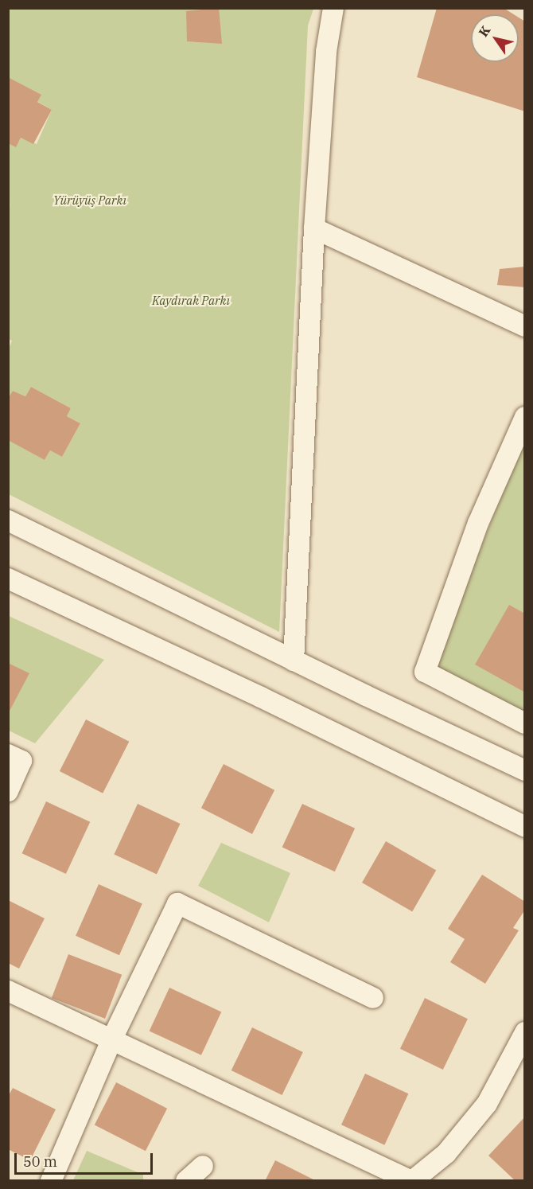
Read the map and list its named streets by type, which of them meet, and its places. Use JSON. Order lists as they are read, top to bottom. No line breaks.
{"parks":["Yürüyüş Parkı","Kaydırak Parkı"],"scale_bar":"50 m","north":"top left"}
